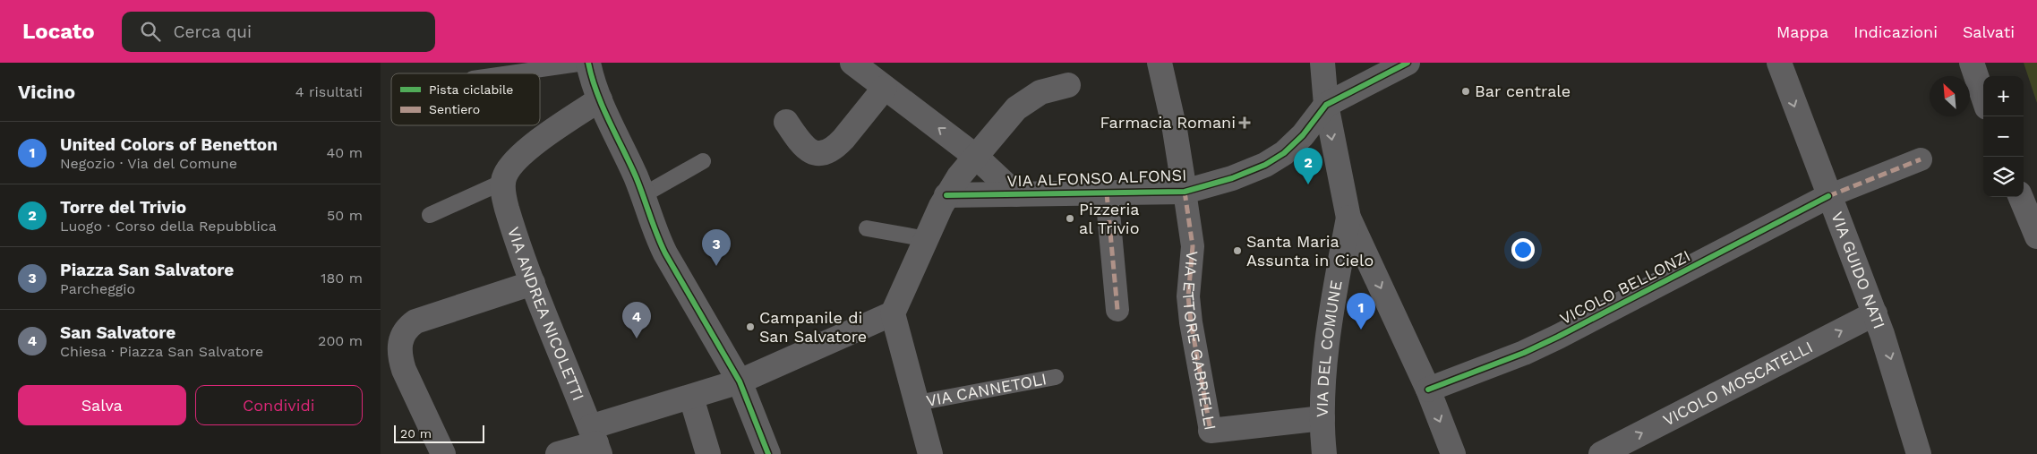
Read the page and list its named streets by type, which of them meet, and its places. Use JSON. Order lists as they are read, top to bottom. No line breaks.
{"streets":{"street":["VIA ALFONSO ALFONSI","VIA GUIDO NATI","VICOLO BELLONZI","VIA ANDREA NICOLETTI","VIA ETTORE GABRIELLI","VIA DEL COMUNE","VICOLO MOSCATELLI","VIA CANNETOLI"]},"crossings":[["VIA ALFONSO ALFONSI","VIA ETTORE GABRIELLI"],["VIA GUIDO NATI","VICOLO BELLONZI"],["VIA GUIDO NATI","VICOLO MOSCATELLI"],["VIA ETTORE GABRIELLI","VIA DEL COMUNE"]],"one_way":["VIA GUIDO NATI","VICOLO MOSCATELLI"],"places":{"other":["Bar centrale","Pizzeria al Trivio","Santa Maria Assunta in Cielo","Campanile di San Salvatore"],"health":["Farmacia Romani"]},"legend":["Pista ciclabile","Sentiero"],"scale_bar":"20 m","north":"top left","page":{"header":"Locato","search":"Cerca qui","nav":["Mappa","Indicazioni","Salvati"],"heading":["Vicino","4 risultati"],"map_buttons":["+","−"],"list":[{"mark":"1","name":"United Colors of Benetton","note":"Negozio · Via del Comune","value":"40 m"},{"mark":"2","name":"Torre del Trivio","note":"Luogo · Corso della Repubblica","value":"50 m"},{"mark":"3","name":"Piazza San Salvatore","note":"Parcheggio","value":"180 m"},{"mark":"4","name":"San Salvatore","note":"Chiesa · Piazza San Salvatore","value":"200 m"}],"pins":["2","3","1","4"],"buttons":["Salva","Condividi"],"scale":"20 m"}}
